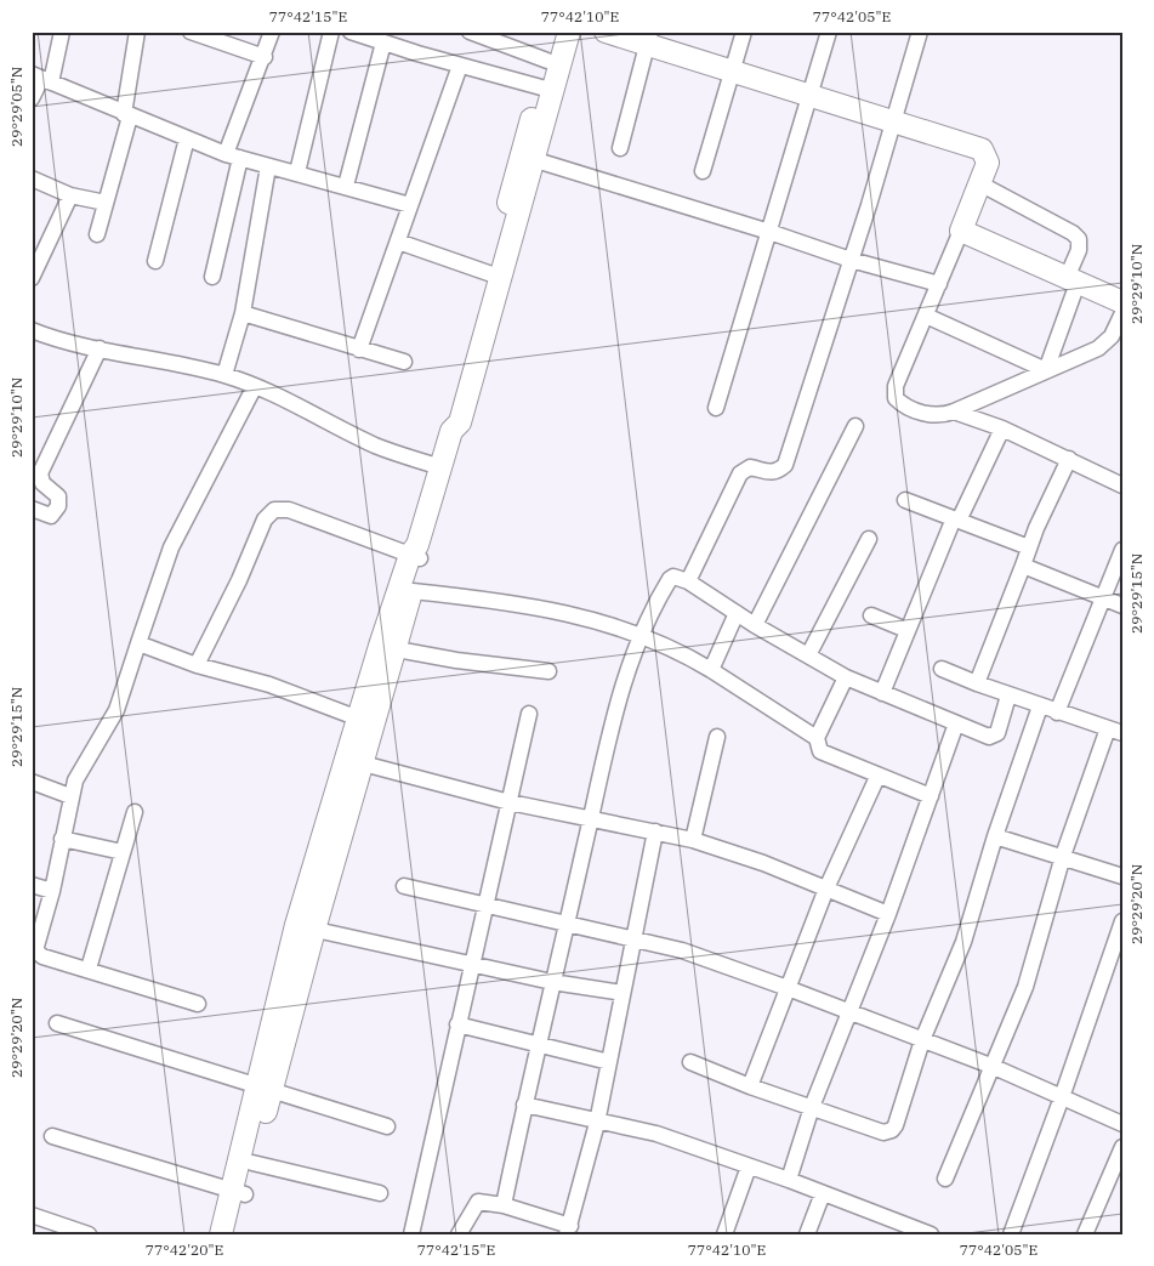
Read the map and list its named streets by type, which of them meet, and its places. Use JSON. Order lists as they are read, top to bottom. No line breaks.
{"coordinates":["77°42'15\"E","77°42'10\"E","77°42'05\"E","29°29'05\"N","29°29'10\"N","29°29'15\"N","29°29'20\"N","77°42'20\"E"]}
